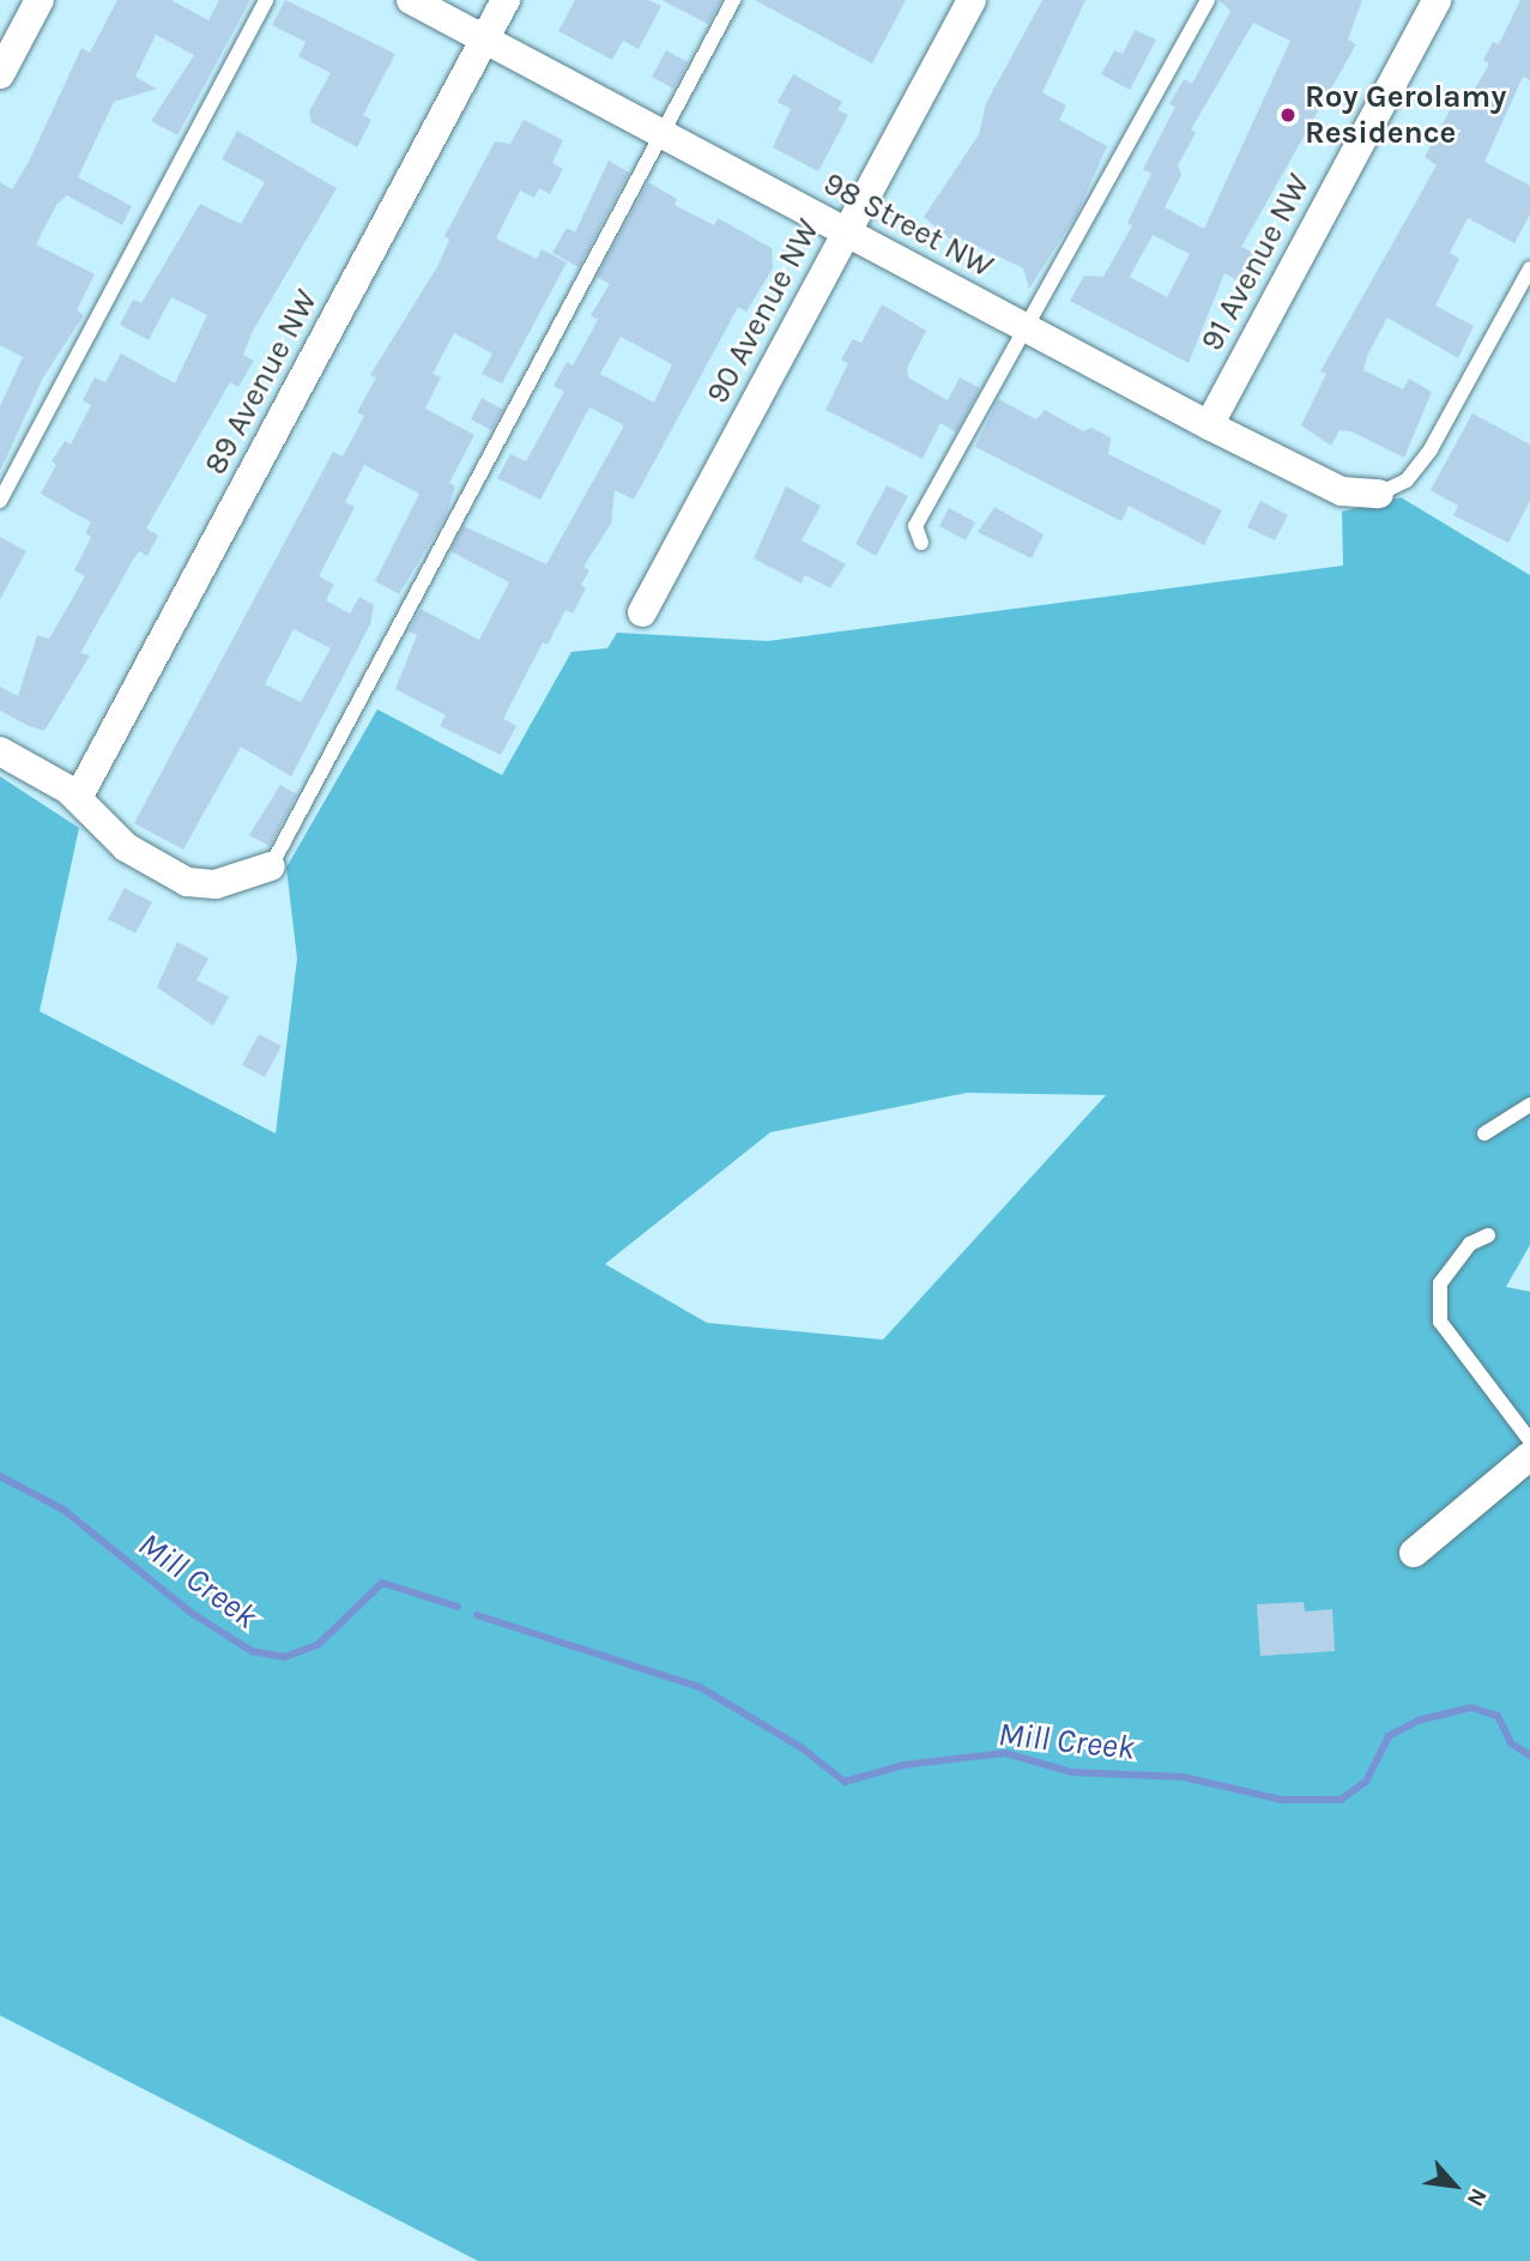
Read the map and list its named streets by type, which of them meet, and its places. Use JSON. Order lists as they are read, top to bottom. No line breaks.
{"streets":{"street":["98 Street NW","91 Avenue NW","90 Avenue NW","89 Avenue NW"]},"crossings":[["98 Street NW","91 Avenue NW"],["98 Street NW","90 Avenue NW"],["98 Street NW","89 Avenue NW"]],"water":["Mill Creek"],"places":["Roy Gerolamy Residence"],"north":"bottom right"}
